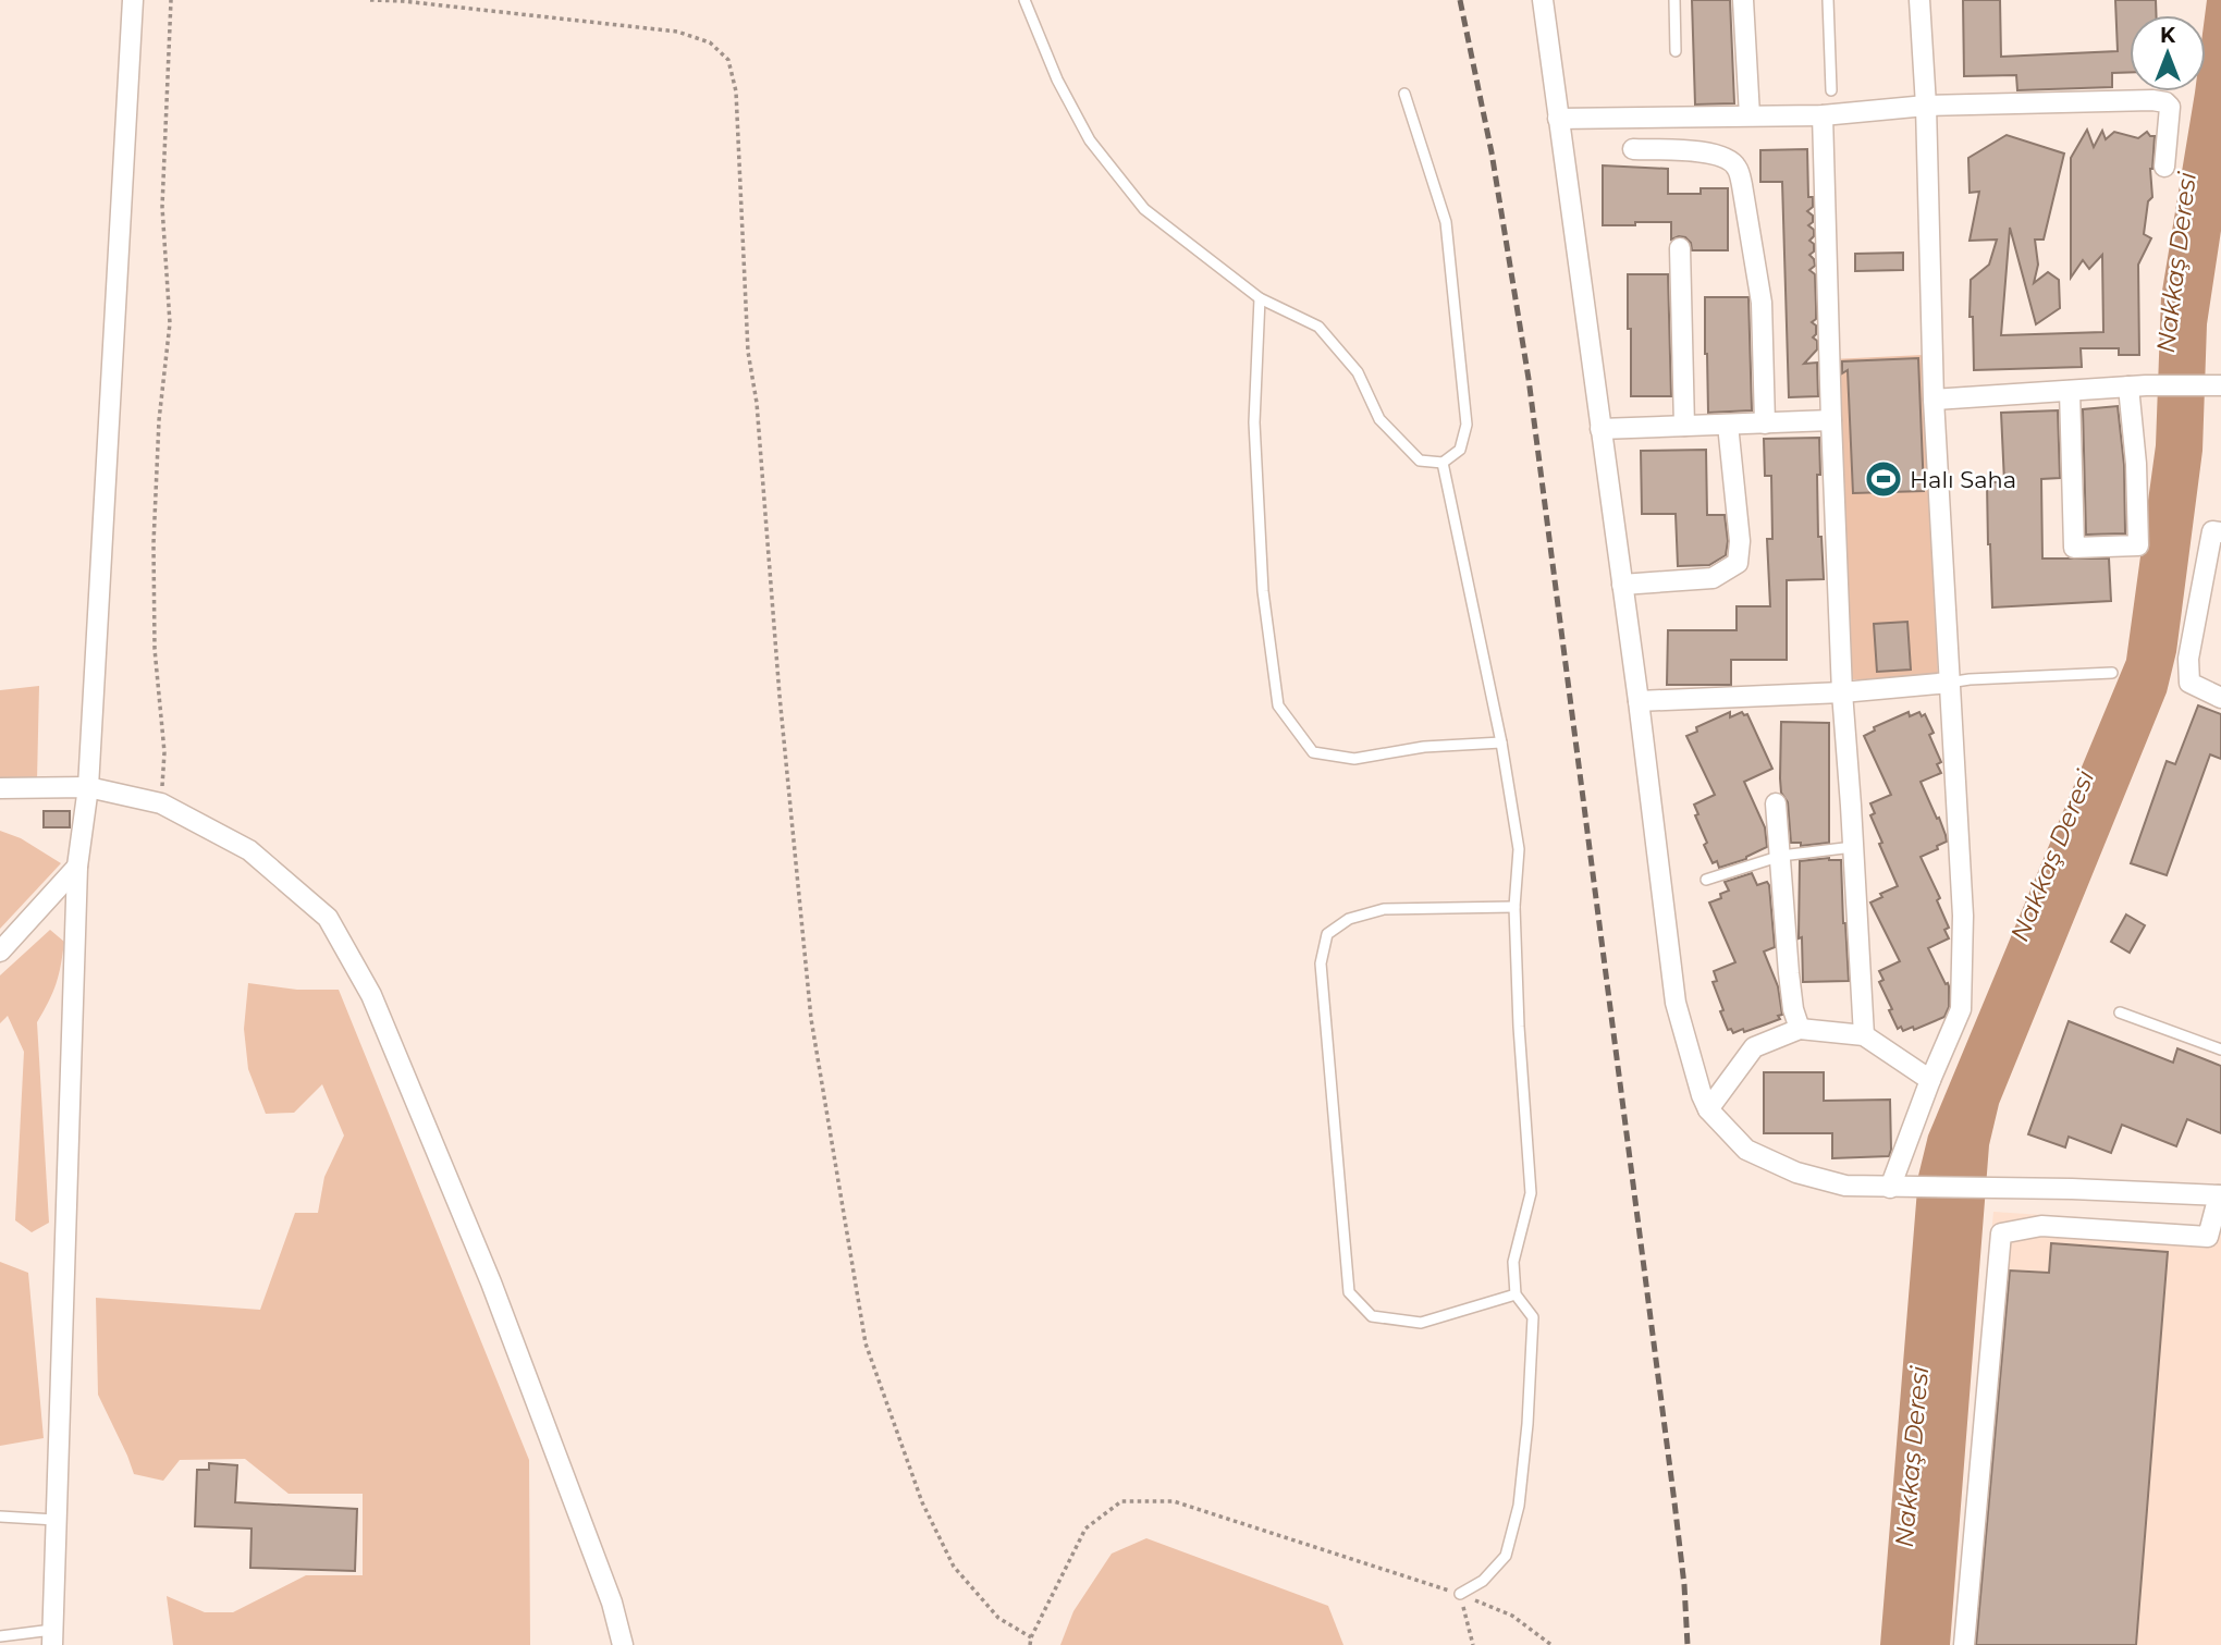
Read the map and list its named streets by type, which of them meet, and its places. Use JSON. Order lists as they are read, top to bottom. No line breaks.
{"water":["Nakkaş Deresi"],"places":{"sports":["Halı Saha"]},"north":"top"}
